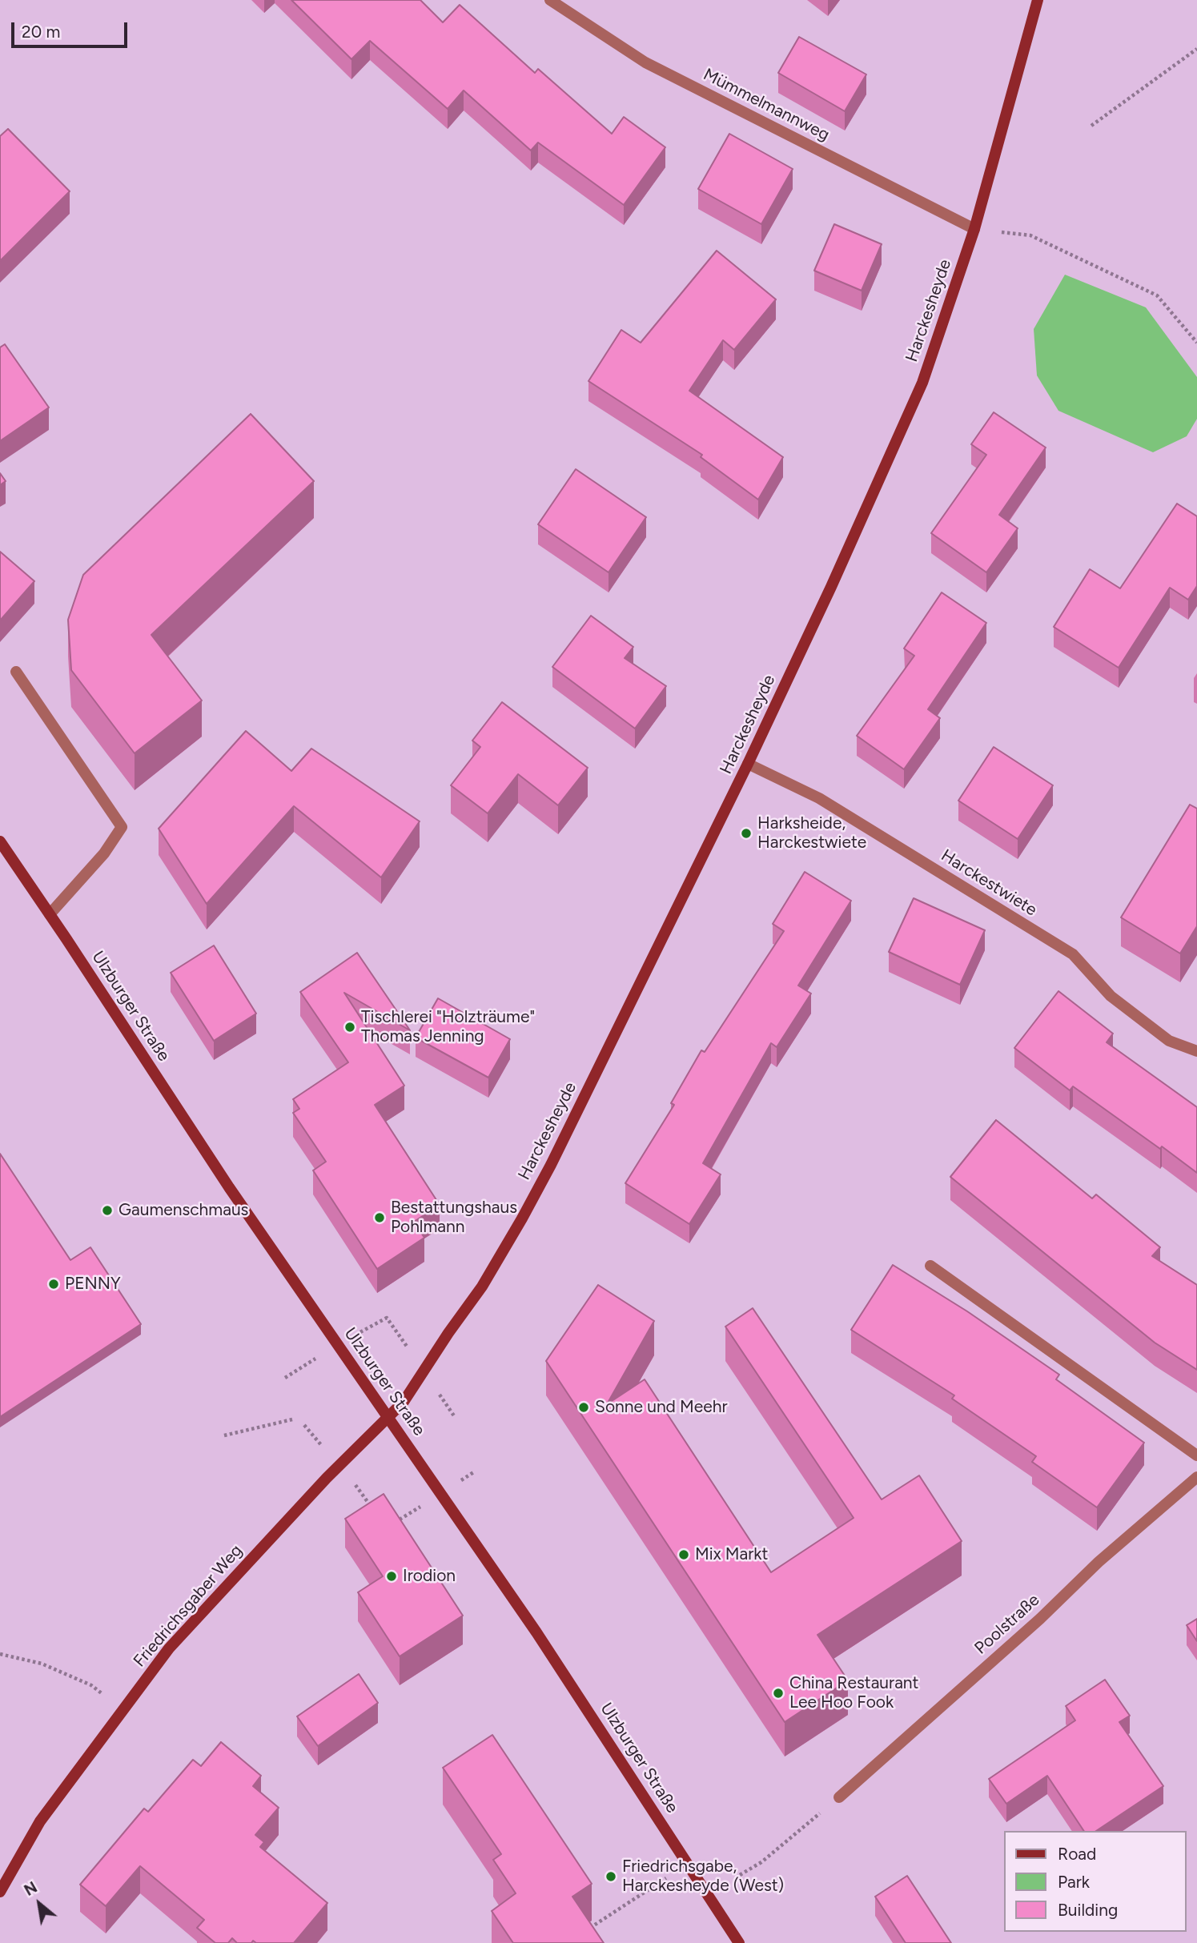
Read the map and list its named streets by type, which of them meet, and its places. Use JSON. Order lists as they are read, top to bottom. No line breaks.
{"streets":{"main road":["Harckesheyde","Ulzburger Straße","Friedrichsgaber Weg"],"street":["Mümmelmannweg","Harckestwiete","Poolstraße"]},"crossings":[["Mümmelmannweg","Harckesheyde"],["Harckesheyde","Harckestwiete"],["Harckesheyde","Ulzburger Straße"],["Harckesheyde","Friedrichsgaber Weg"],["Ulzburger Straße","Friedrichsgaber Weg"]],"places":["Harksheide, Harckestwiete","Tischlerei \"Holzträume\" Thomas Jenning","Gaumenschmaus","Bestattungshaus Pohlmann","PENNY","Sonne und Meehr","Mix Markt","Irodion","China Restaurant Lee Hoo Fook","Friedrichsgabe, Harckesheyde (West)"],"legend":["Road","Park","Building"],"scale_bar":"20 m","north":"top left"}
